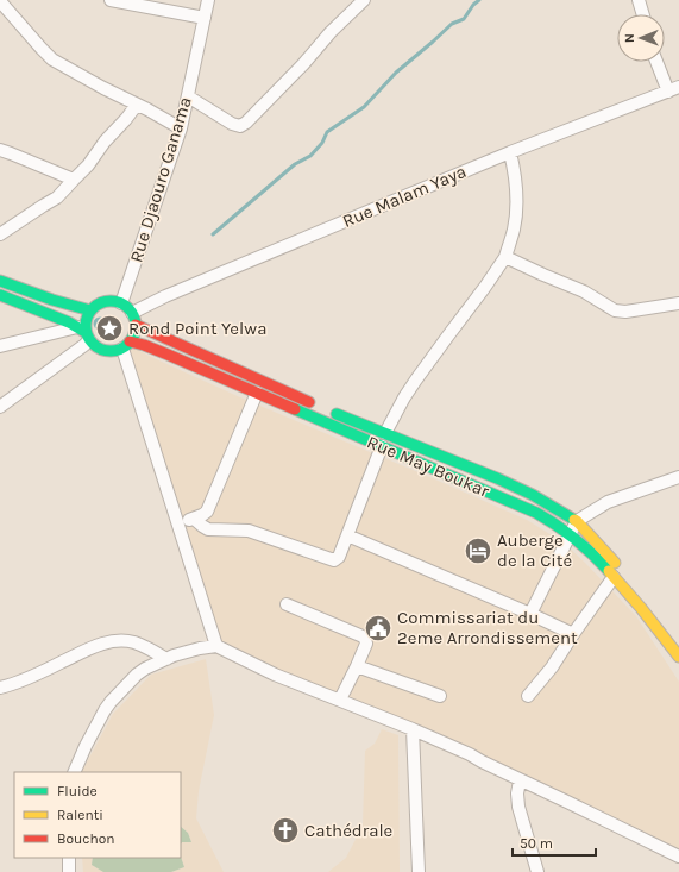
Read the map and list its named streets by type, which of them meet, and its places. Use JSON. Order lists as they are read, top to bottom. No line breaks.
{"streets":{"main road":["Rue May Boukar"],"street":["Rue Djaouro Ganama","Rue Malam Yaya"]},"crossings":[["Rue Djaouro Ganama","Rue Malam Yaya"],["Rue Djaouro Ganama","Rue May Boukar"],["Rue Malam Yaya","Rue May Boukar"]],"places":{"place":["Rond Point Yelwa"],"hotel":["Auberge de la Cité"],"public building":["Commissariat du 2eme Arrondissement"],"church":["Cathédrale"]},"legend":["Fluide","Ralenti","Bouchon"],"scale_bar":"50 m","north":"left"}
